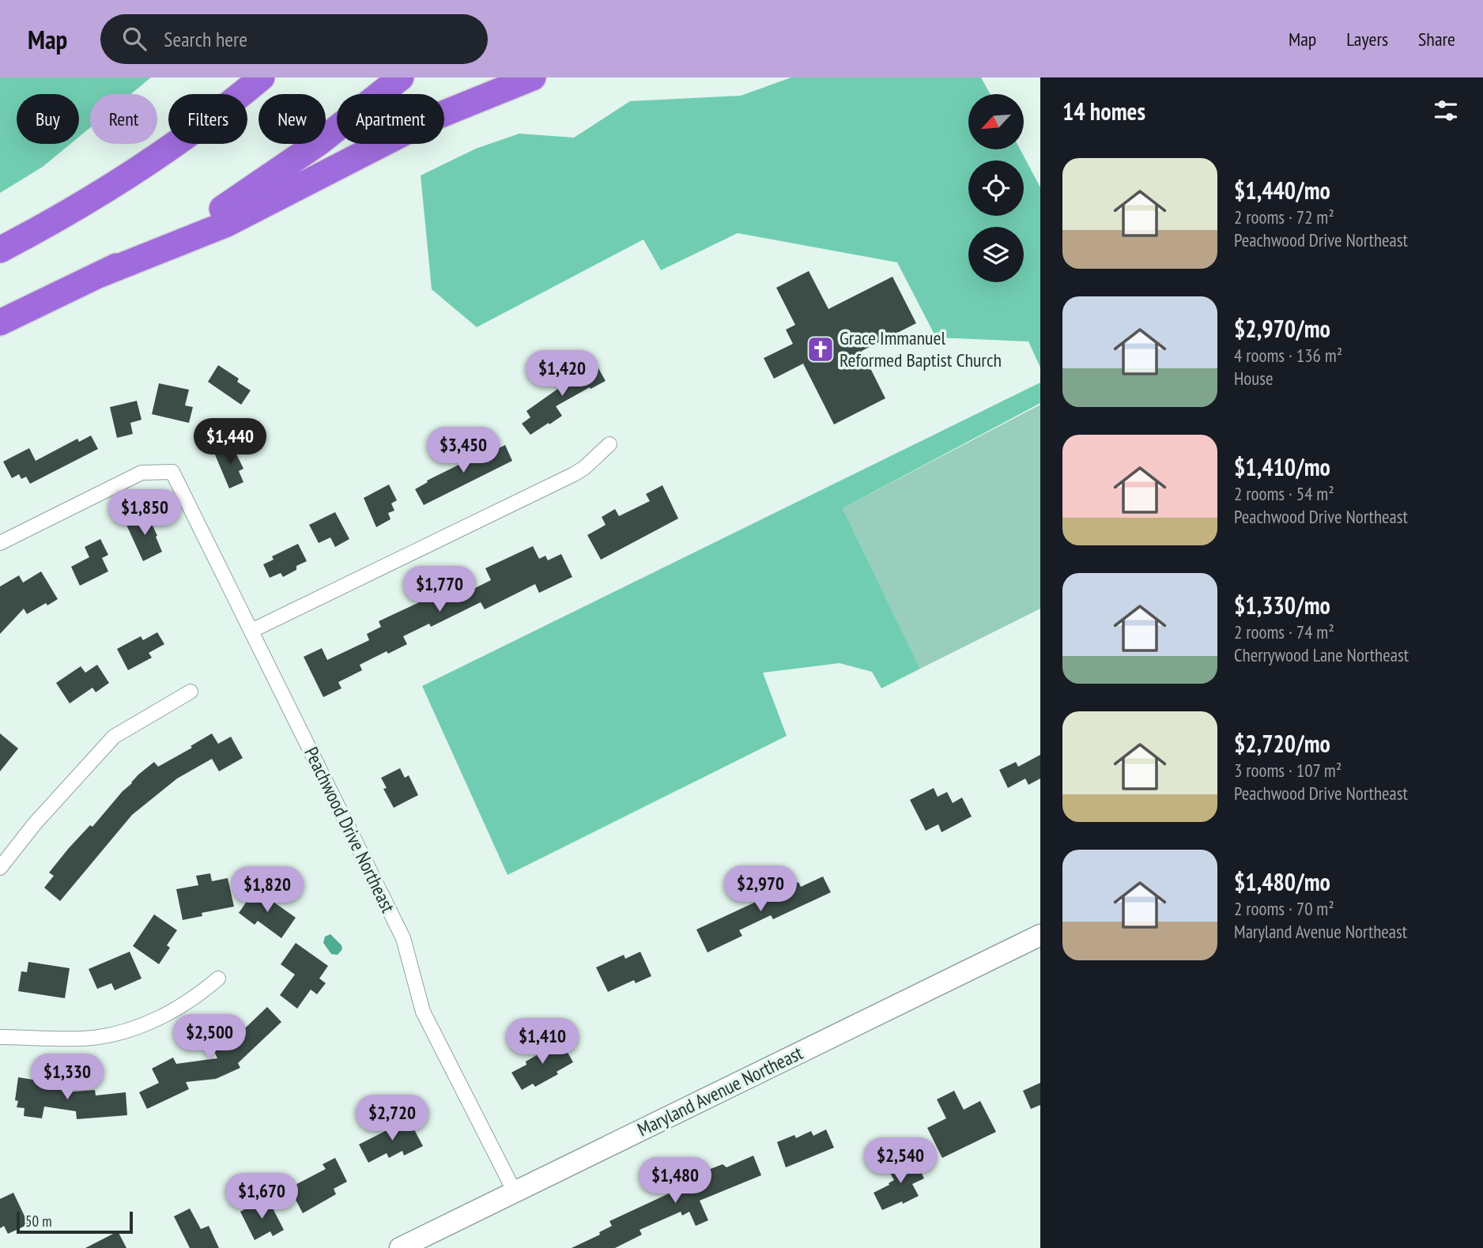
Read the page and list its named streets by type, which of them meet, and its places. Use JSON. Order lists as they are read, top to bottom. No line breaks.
{"streets":{"street":["Peachwood Drive Northeast","Maryland Avenue Northeast"]},"crossings":[["Peachwood Drive Northeast","Maryland Avenue Northeast"]],"places":{"church":["Grace Immanuel Reformed Baptist Church"]},"scale_bar":"50 m","north":"bottom left","page":{"header":"Map","search":"Search here","nav":["Map","Layers","Share"],"heading":"14 homes","chip":["Buy","Rent","Filters","New","Apartment"],"list":[{"name":"$1,440/mo","note":"2 rooms · 72 m² · Peachwood Drive Northeast"},{"name":"$2,970/mo","note":"4 rooms · 136 m² · House"},{"name":"$1,410/mo","note":"2 rooms · 54 m² · Peachwood Drive Northeast"},{"name":"$1,330/mo","note":"2 rooms · 74 m² · Cherrywood Lane Northeast"},{"name":"$2,720/mo","note":"3 rooms · 107 m² · Peachwood Drive Northeast"},{"name":"$1,480/mo","note":"2 rooms · 70 m² · Maryland Avenue Northeast"}],"price":["$1,420","$1,440","$3,450","$1,850","$1,770","$2,970","$1,820","$2,500","$1,410","$1,330","$2,720","$2,540","$1,480","$1,670"],"scale":"50 m"}}
